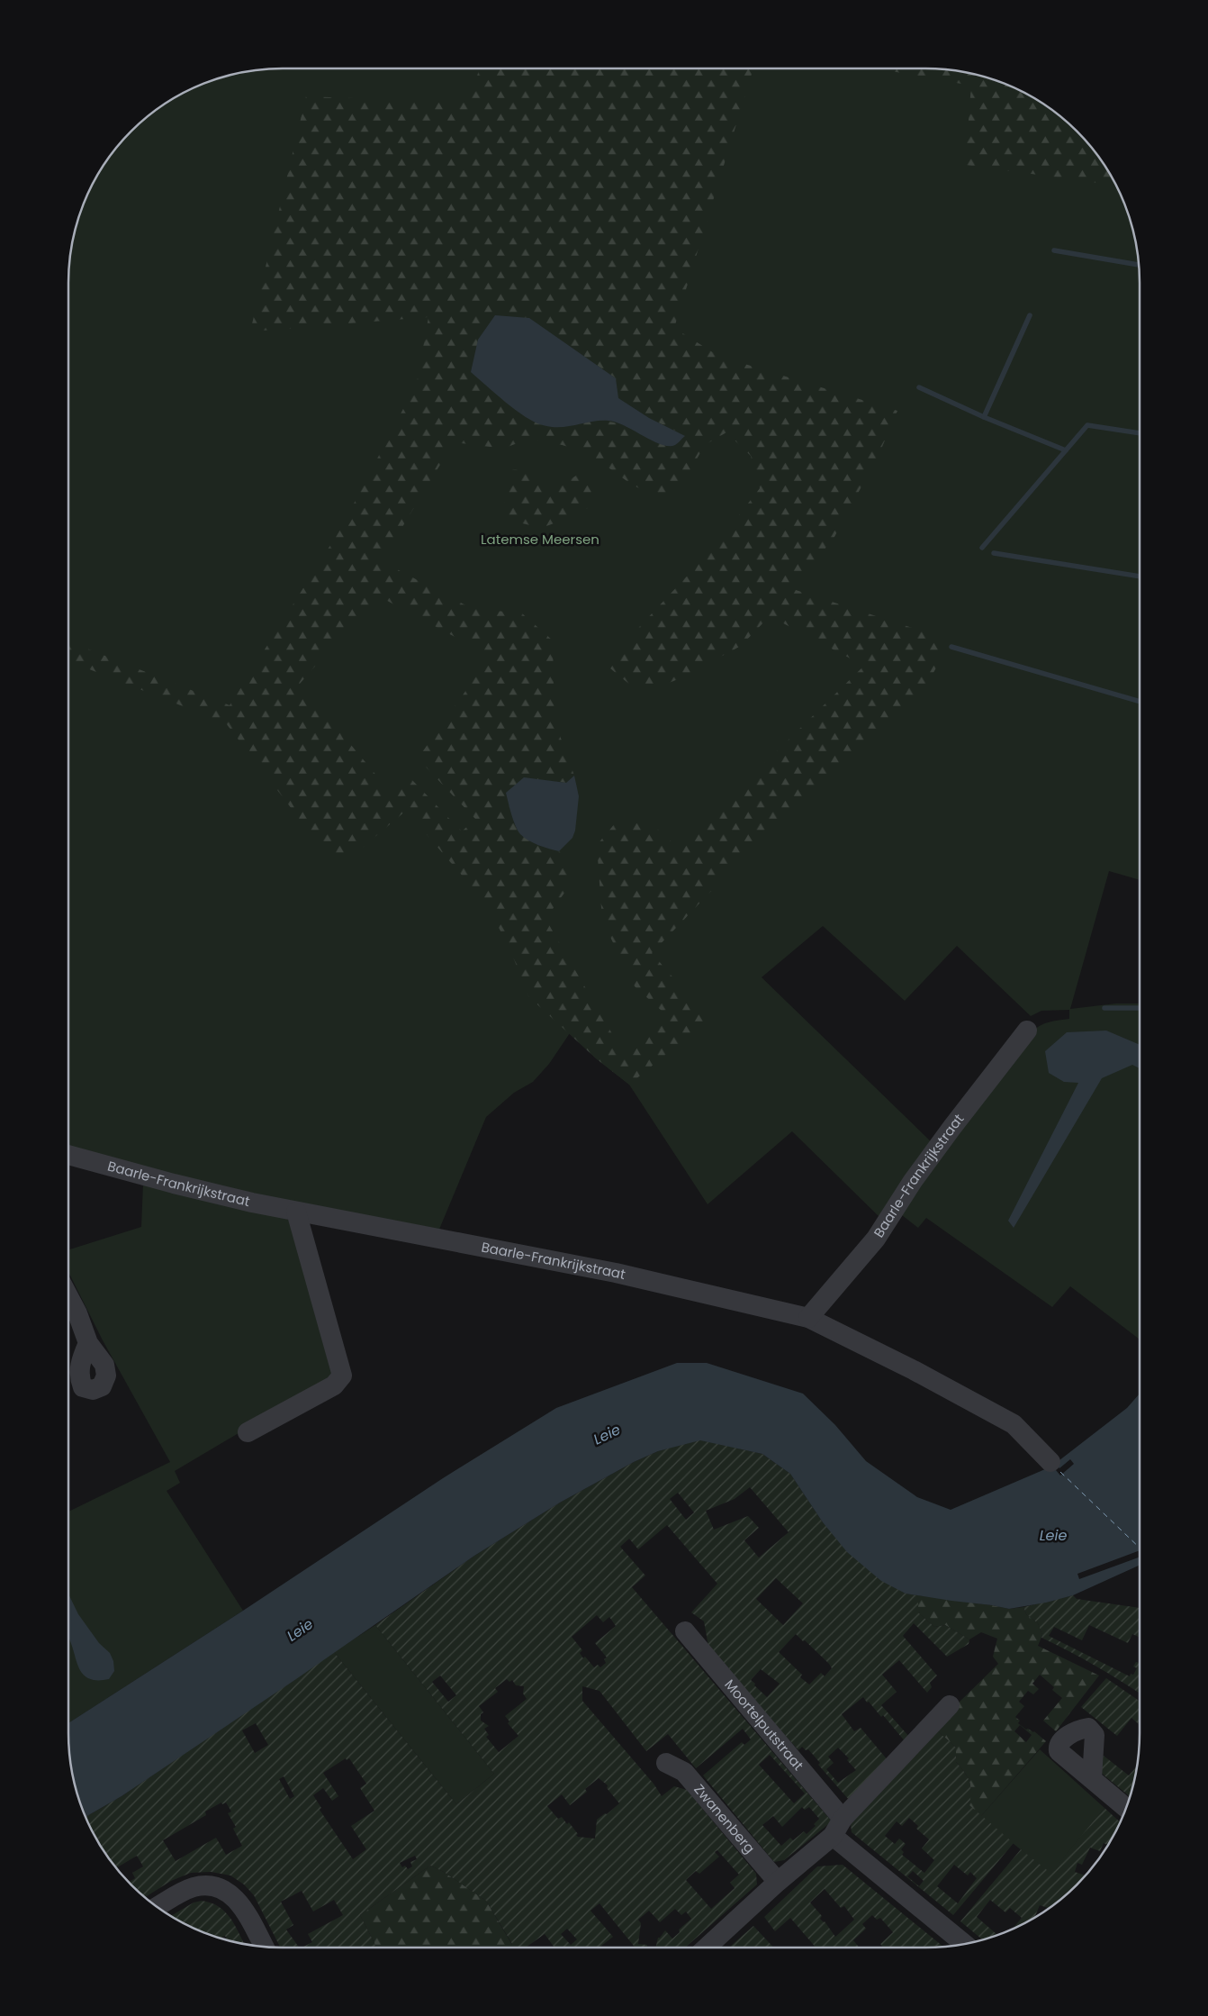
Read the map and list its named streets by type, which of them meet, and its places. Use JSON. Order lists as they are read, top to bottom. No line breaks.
{"streets":{"street":["Baarle-Frankrijkstraat","Moortelputstraat","Zwanenberg"]},"water":["Leie"],"parks":["Latemse Meersen"]}
